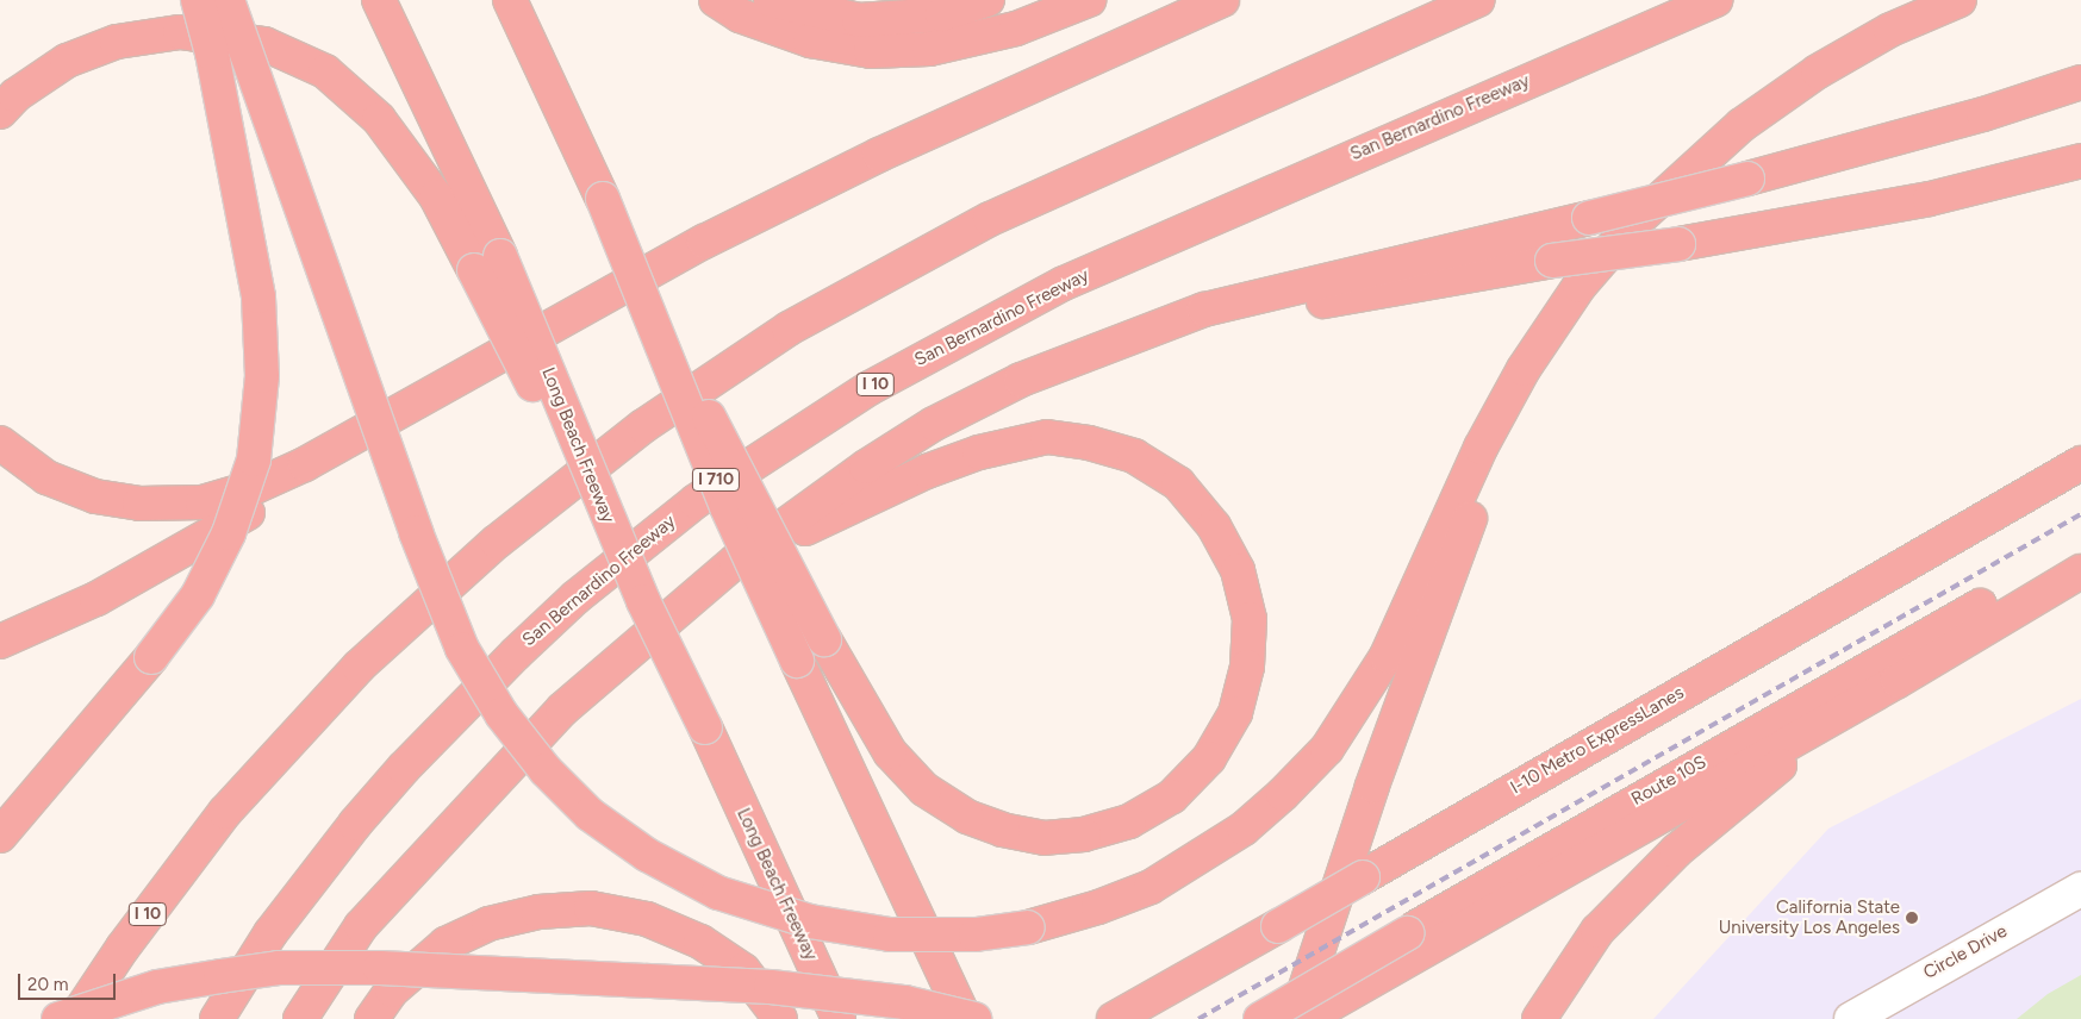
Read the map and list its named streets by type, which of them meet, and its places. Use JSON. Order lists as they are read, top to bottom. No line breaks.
{"streets":{"highway":["San Bernardino Freeway","I 10","Long Beach Freeway","I 710","I-10 Metro ExpressLanes","Route 10S"],"street":["Circle Drive"]},"places":["California State University Los Angeles"],"scale_bar":"20 m"}
